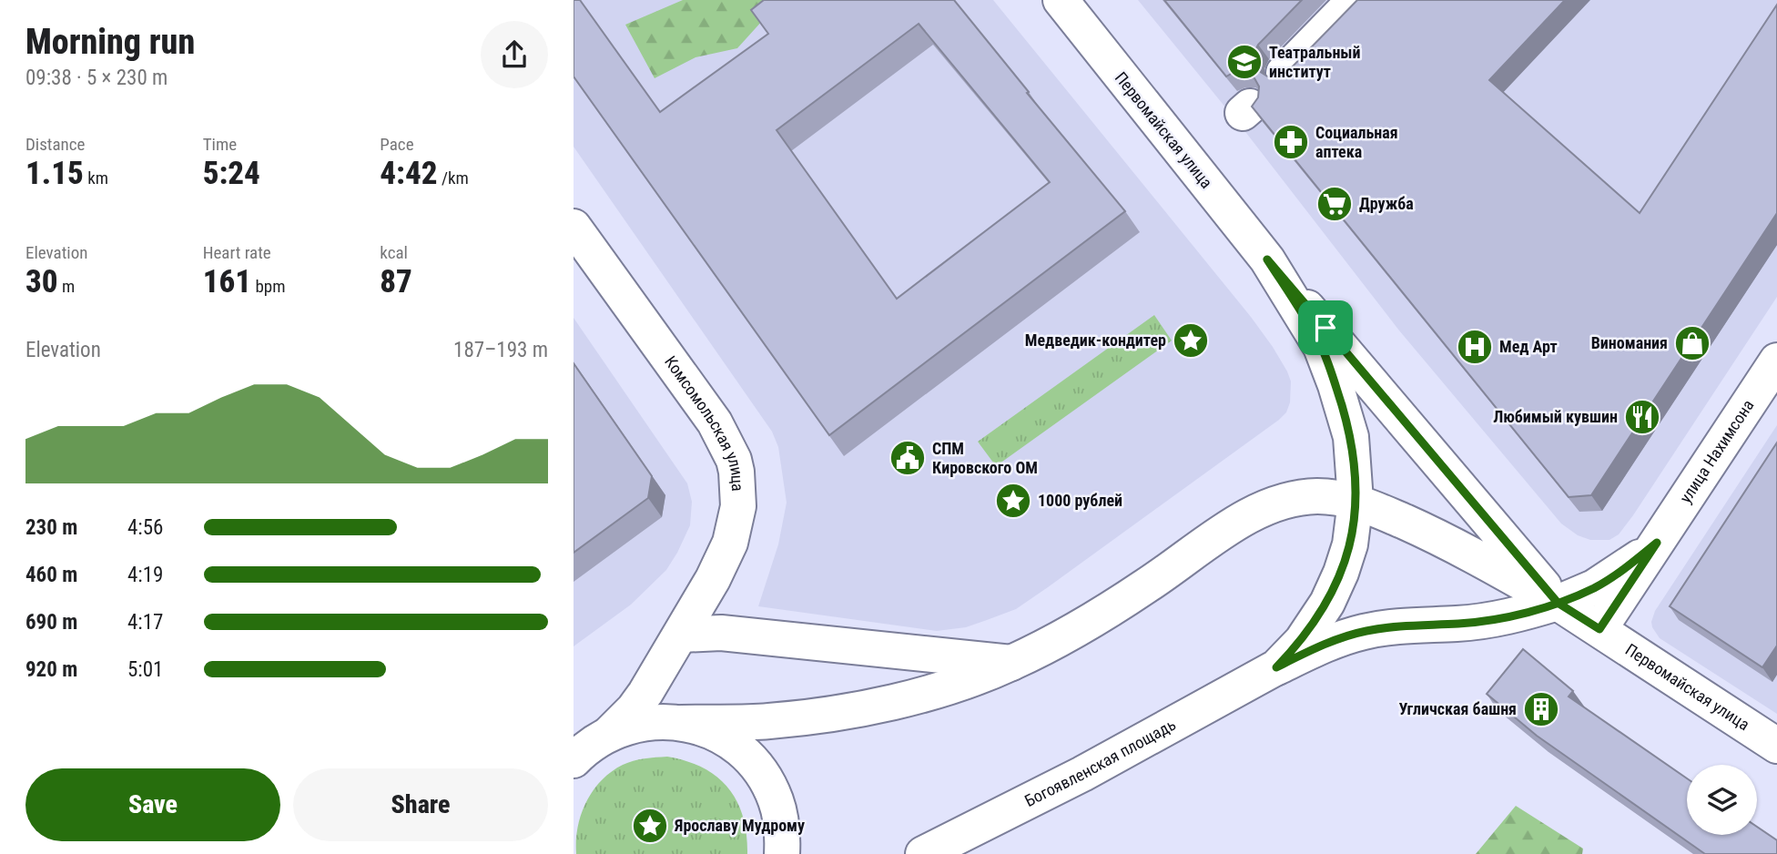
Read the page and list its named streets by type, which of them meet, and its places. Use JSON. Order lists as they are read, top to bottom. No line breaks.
{"streets":{"street":["Первомайская улица","Комсомольская улица","улица Нахимсона","Богоявленская площадь"]},"crossings":[["Первомайская улица","улица Нахимсона"],["Первомайская улица","Богоявленская площадь"],["улица Нахимсона","Богоявленская площадь"]],"places":{"school or university":["Театральный институт"],"pharmacy":["Социальная аптека"],"supermarket":["Дружба"],"place":["Медведик-кондитер","1000 рублей","Ярославу Мудрому"],"shop":["Виномания"],"hospital":["Мед Арт"],"restaurant":["Любимый кувшин"],"public building":["СПМ Кировского ОМ"],"building":["Угличская башня"]},"page":{"heading":["Morning run","09:38 · 5 × 230 m"],"stats":[["Distance","1.15 km"],["Time","5:24"],["Pace","4:42 /km"],["Elevation","30 m"],["Heart rate","161 bpm"],["kcal","87"]],"chart":["Elevation","187–193 m"],"list":[{"name":"230 m","note":"4:56"},{"name":"460 m","note":"4:19"},{"name":"690 m","note":"4:17"},{"name":"920 m","note":"5:01"}],"buttons":["Save","Share"]}}
